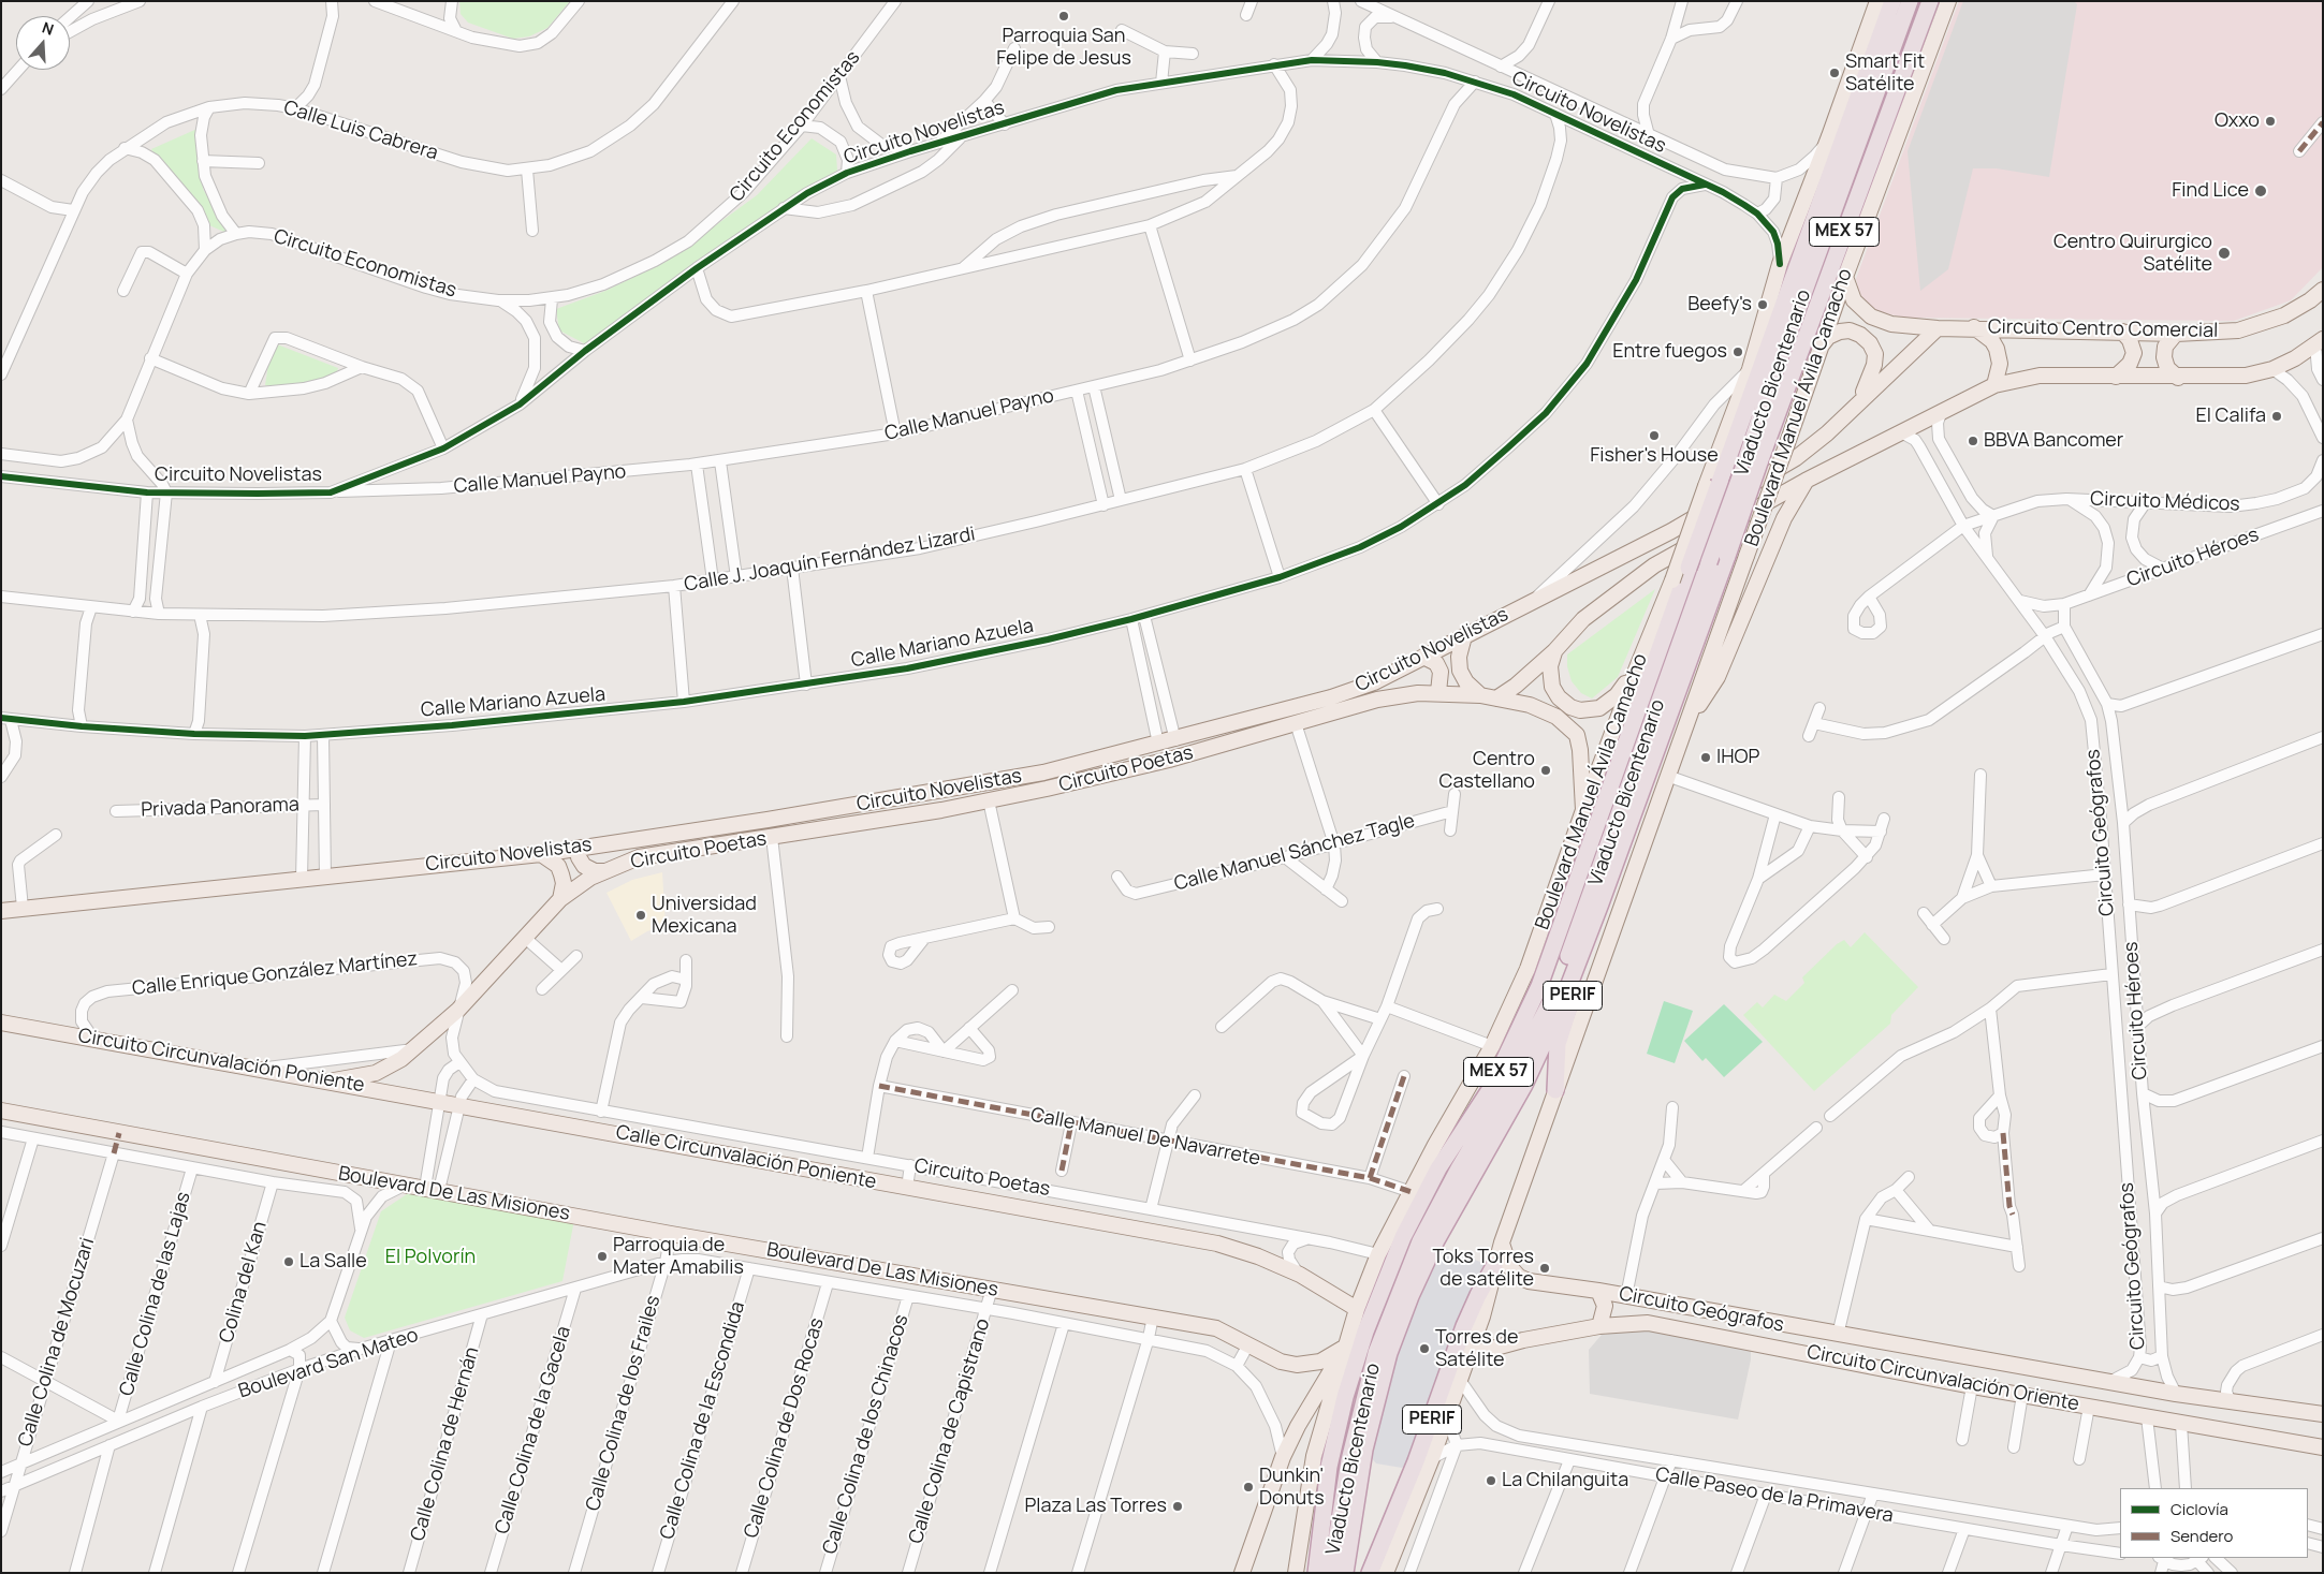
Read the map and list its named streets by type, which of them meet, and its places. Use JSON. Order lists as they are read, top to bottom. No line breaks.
{"streets":{"highway":["MEX 57","Viaducto Bicentenario","Boulevard Manuel Ávila Camacho","PERIF"],"main road":["Circuito Novelistas","Circuito Centro Comercial","Circuito Poetas","Circuito Geógrafos","Circuito Circunvalación Poniente","Calle Circunvalación Poniente","Boulevard De Las Misiones","Circuito Circunvalación Oriente"],"street":["Circuito Economistas","Calle Luis Cabrera","Calle Manuel Payno","Circuito Médicos","Circuito Héroes","Calle J. Joaquín Fernández Lizardi","Calle Mariano Azuela","Privada Panorama","Calle Manuel Sánchez Tagle","Calle Enrique González Martínez","Calle Manuel De Navarrete","Colina del Kan","Calle Colina de las Lajas","Calle Colina de Mocuzari","Boulevard San Mateo","Calle Colina de los Frailes","Calle Colina de la Escondida","Calle Colina de Dos Rocas","Calle Colina de la Gacela","Calle Colina de Capistrano","Calle Colina de los Chinacos","Calle Colina de Hernán","Calle Paseo de la Primavera"]},"crossings":[["Circuito Novelistas","Circuito Economistas"],["Circuito Novelistas","Boulevard Manuel Ávila Camacho"],["Circuito Novelistas","Calle Manuel Payno"],["Circuito Novelistas","Calle J. Joaquín Fernández Lizardi"],["Circuito Novelistas","Calle Mariano Azuela"],["Circuito Centro Comercial","Boulevard Manuel Ávila Camacho"],["Boulevard Manuel Ávila Camacho","Circuito Poetas"],["Boulevard Manuel Ávila Camacho","Circuito Geógrafos"],["Boulevard Manuel Ávila Camacho","PERIF"],["Boulevard Manuel Ávila Camacho","Calle Manuel De Navarrete"],["Boulevard Manuel Ávila Camacho","Calle Circunvalación Poniente"],["Boulevard Manuel Ávila Camacho","Boulevard De Las Misiones"],["Boulevard Manuel Ávila Camacho","Circuito Circunvalación Oriente"],["Boulevard Manuel Ávila Camacho","Calle Paseo de la Primavera"],["Circuito Médicos","Circuito Héroes"],["Circuito Médicos","Circuito Geógrafos"],["Circuito Héroes","Circuito Geógrafos"],["Circuito Poetas","Calle Enrique González Martínez"],["Circuito Poetas","Circuito Circunvalación Poniente"],["Calle Enrique González Martínez","Circuito Circunvalación Poniente"],["Circuito Circunvalación Poniente","Calle Circunvalación Poniente"],["Boulevard De Las Misiones","Colina del Kan"],["Boulevard De Las Misiones","Calle Colina de las Lajas"],["Boulevard De Las Misiones","Calle Colina de Mocuzari"],["Boulevard De Las Misiones","Boulevard San Mateo"],["Boulevard De Las Misiones","Calle Colina de los Frailes"],["Boulevard De Las Misiones","Calle Colina de la Escondida"],["Boulevard De Las Misiones","Calle Colina de Dos Rocas"],["Boulevard De Las Misiones","Calle Colina de Capistrano"],["Boulevard De Las Misiones","Calle Colina de los Chinacos"],["Colina del Kan","Boulevard San Mateo"],["Calle Colina de las Lajas","Boulevard San Mateo"],["Calle Colina de Mocuzari","Boulevard San Mateo"],["Boulevard San Mateo","Calle Colina de los Frailes"],["Boulevard San Mateo","Calle Colina de la Gacela"],["Boulevard San Mateo","Calle Colina de Hernán"]],"parks":["El Polvorín"],"places":["Parroquia San Felipe de Jesus","Smart Fit Satélite","Oxxo","Find Lice","Centro Quirurgico Satélite","Beefy's","Entre fuegos","El Califa","Fisher's House","BBVA Bancomer","IHOP","Centro Castellano","Universidad Mexicana","Parroquia de Mater Amabilis","La Salle","Toks Torres de satélite","Torres de Satélite","La Chilanguita","Dunkin' Donuts","Plaza Las Torres"],"legend":["Ciclovía","Sendero"],"north":"top"}
